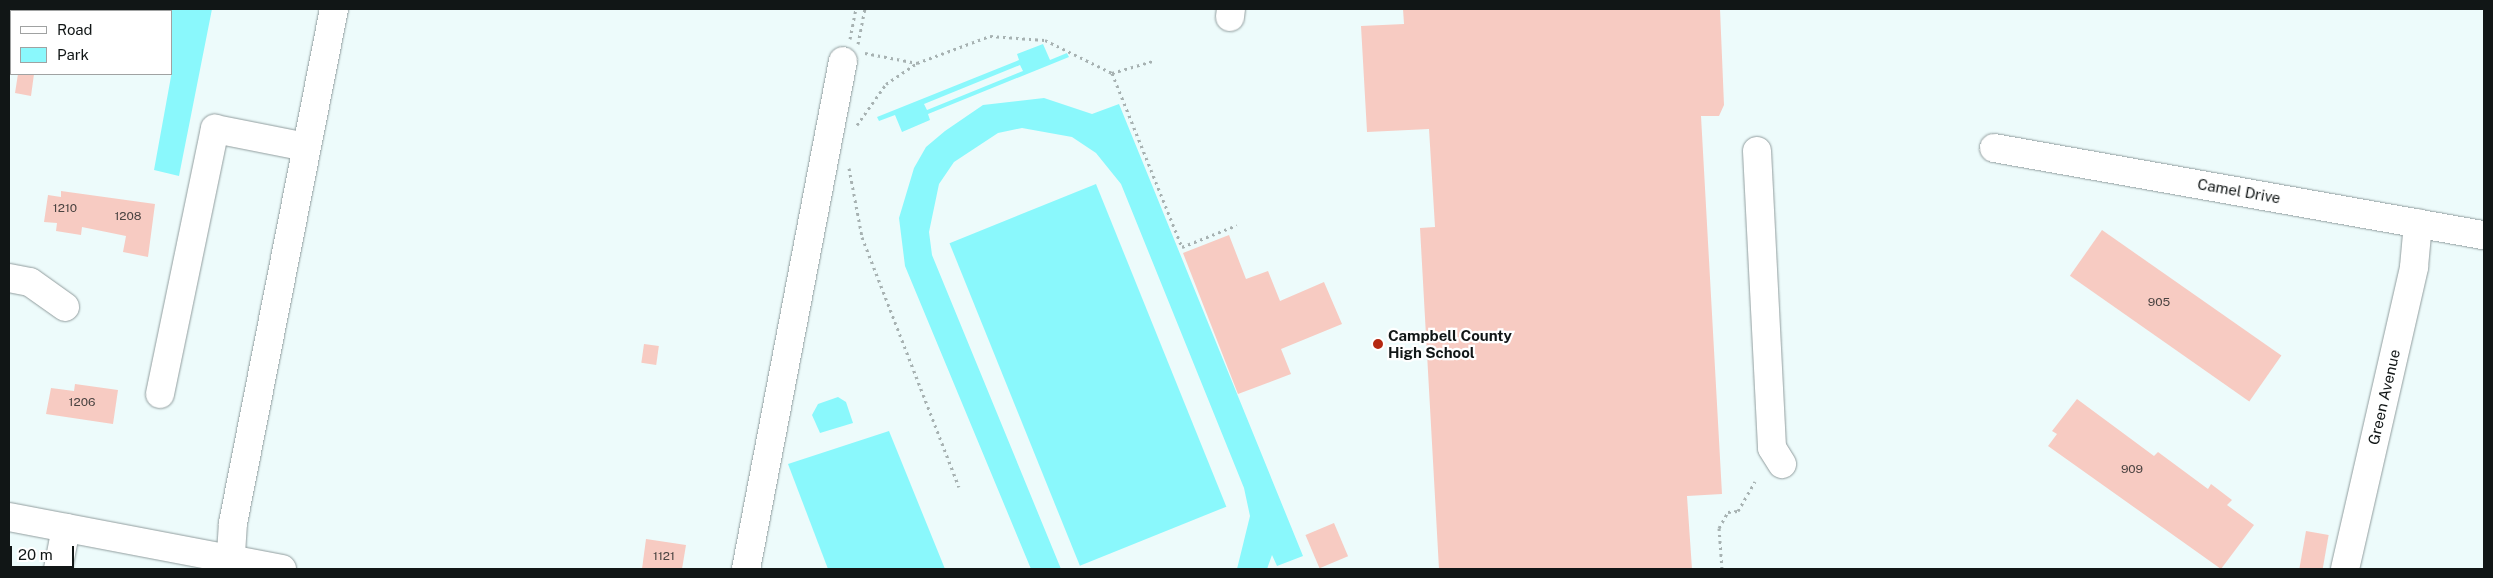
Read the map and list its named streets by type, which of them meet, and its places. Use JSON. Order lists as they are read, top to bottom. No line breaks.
{"streets":{"street":["Camel Drive","Green Avenue"]},"crossings":[["Camel Drive","Green Avenue"]],"places":["Campbell County High School"],"house_numbers":["1210","1208","905","1206","909","1121"],"legend":["Road","Park"],"scale_bar":"20 m"}
